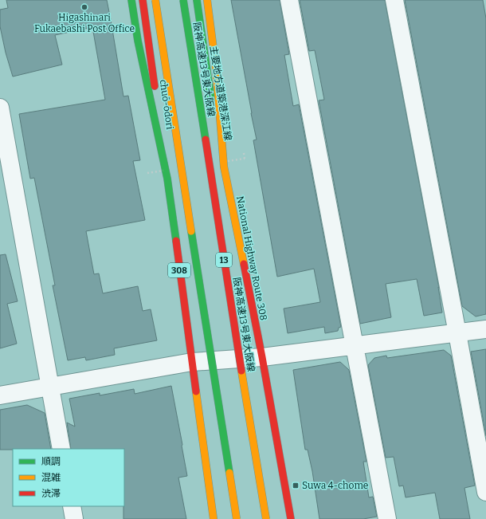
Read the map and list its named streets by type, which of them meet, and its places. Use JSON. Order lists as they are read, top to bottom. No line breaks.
{"streets":{"main road":["阪神高速13号東大阪線","主要地方道築港深江線","chuō-ōdori","National Highway Route 308","13","308"]},"crossings":[["主要地方道築港深江線","National Highway Route 308"],["chuō-ōdori","308"]],"places":{"other":["Higashinari Fukaebashi Post Office"],"transit":["Suwa 4-chome"]},"legend":["順調","混雑","渋滞"]}
